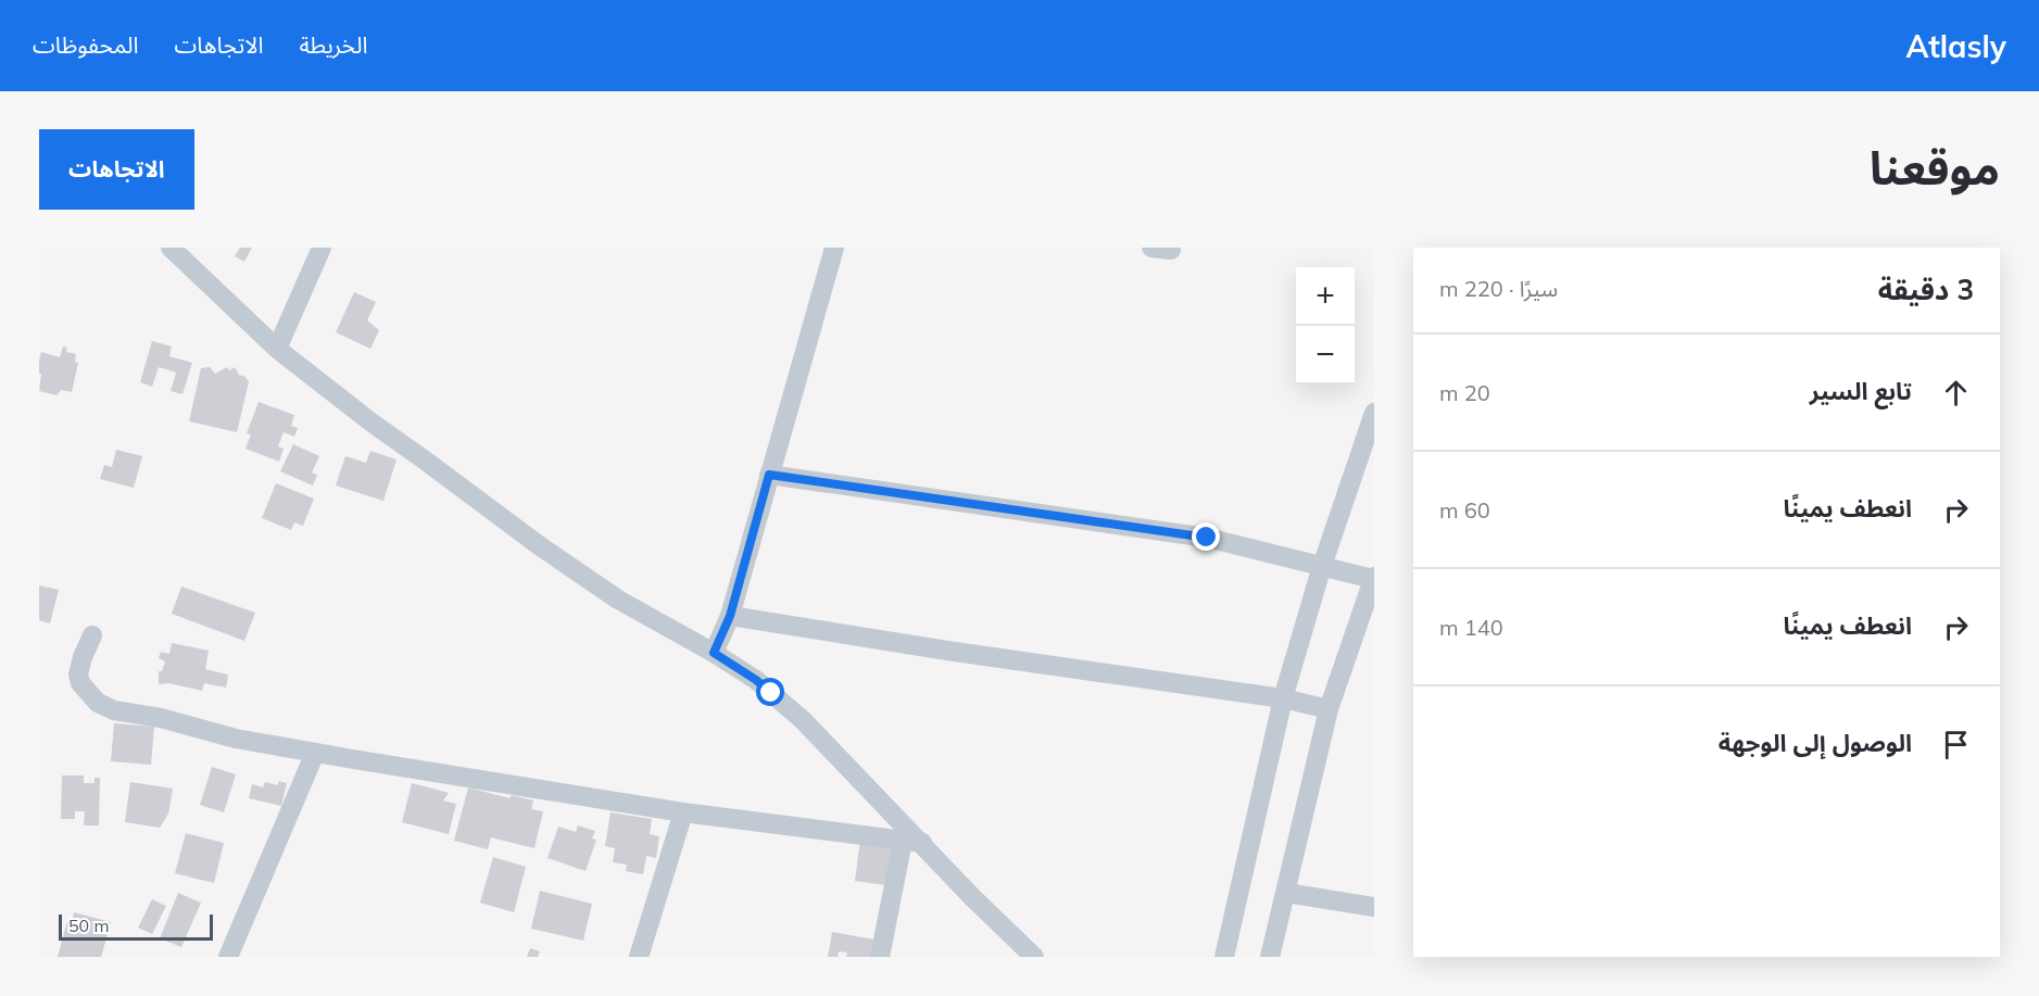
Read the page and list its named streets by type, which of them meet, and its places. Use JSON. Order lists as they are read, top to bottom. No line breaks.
{"scale_bar":"50 m","page":{"header":"Atlasly","nav":["الخريطة","الاتجاهات","المحفوظات"],"title":"موقعنا","buttons":"الاتجاهات","heading":["3 دقيقة","سيرًا · 220 m"],"map_buttons":["+","−"],"list":[["تابع السير","20 m"],["انعطف يمينًا","60 m"],["انعطف يمينًا","140 m"],"الوصول إلى الوجهة"],"scale":"50 m"}}
